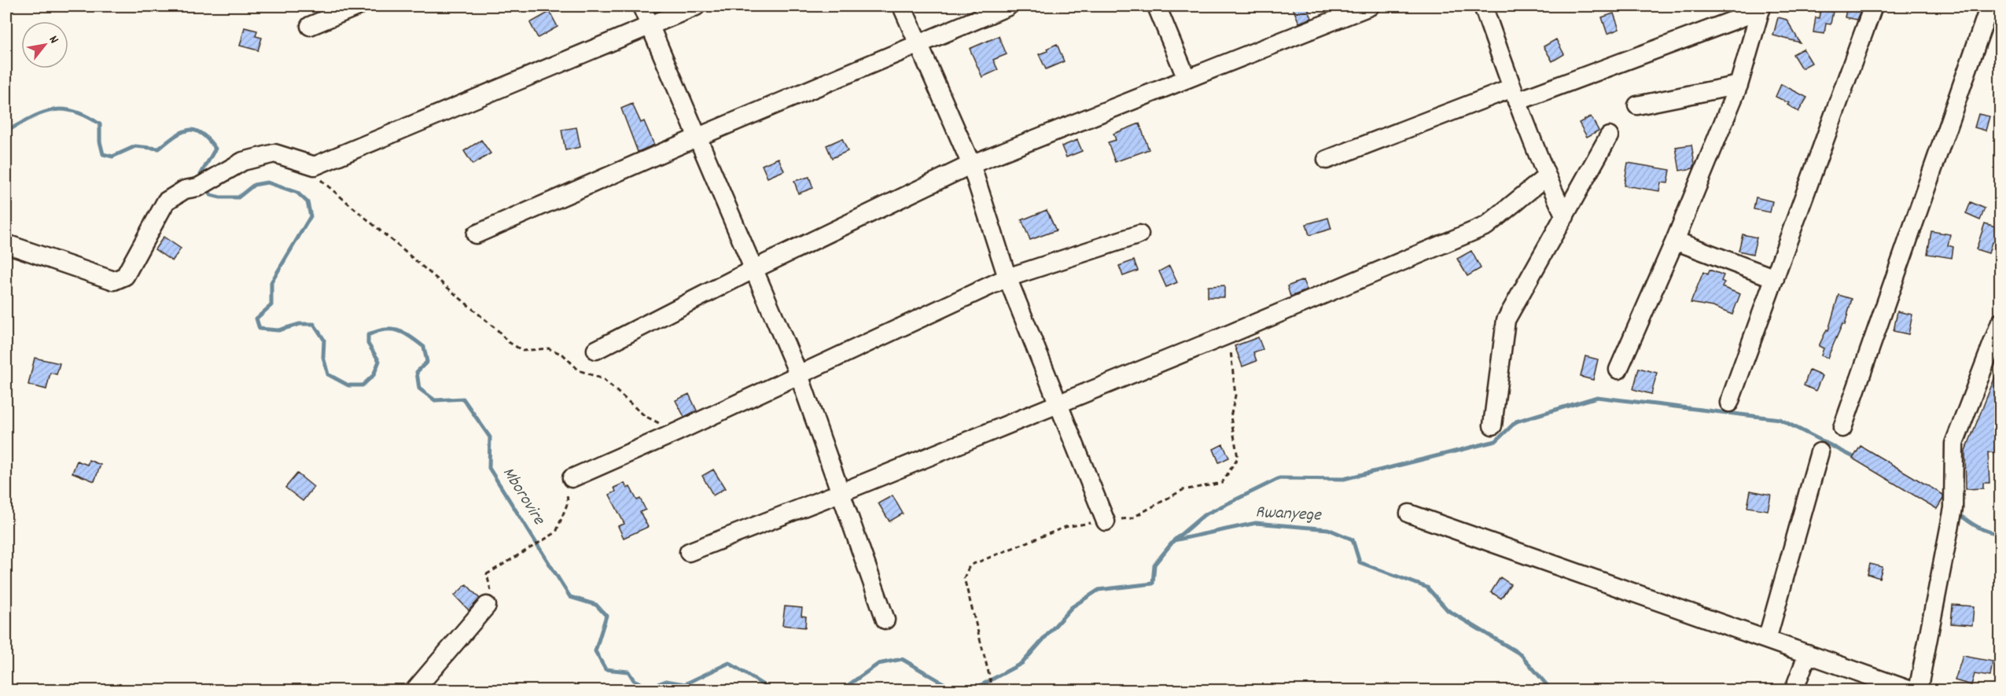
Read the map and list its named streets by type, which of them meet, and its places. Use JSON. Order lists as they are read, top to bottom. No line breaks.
{"water":["Mborovire","Rwanyege"],"north":"top right"}
